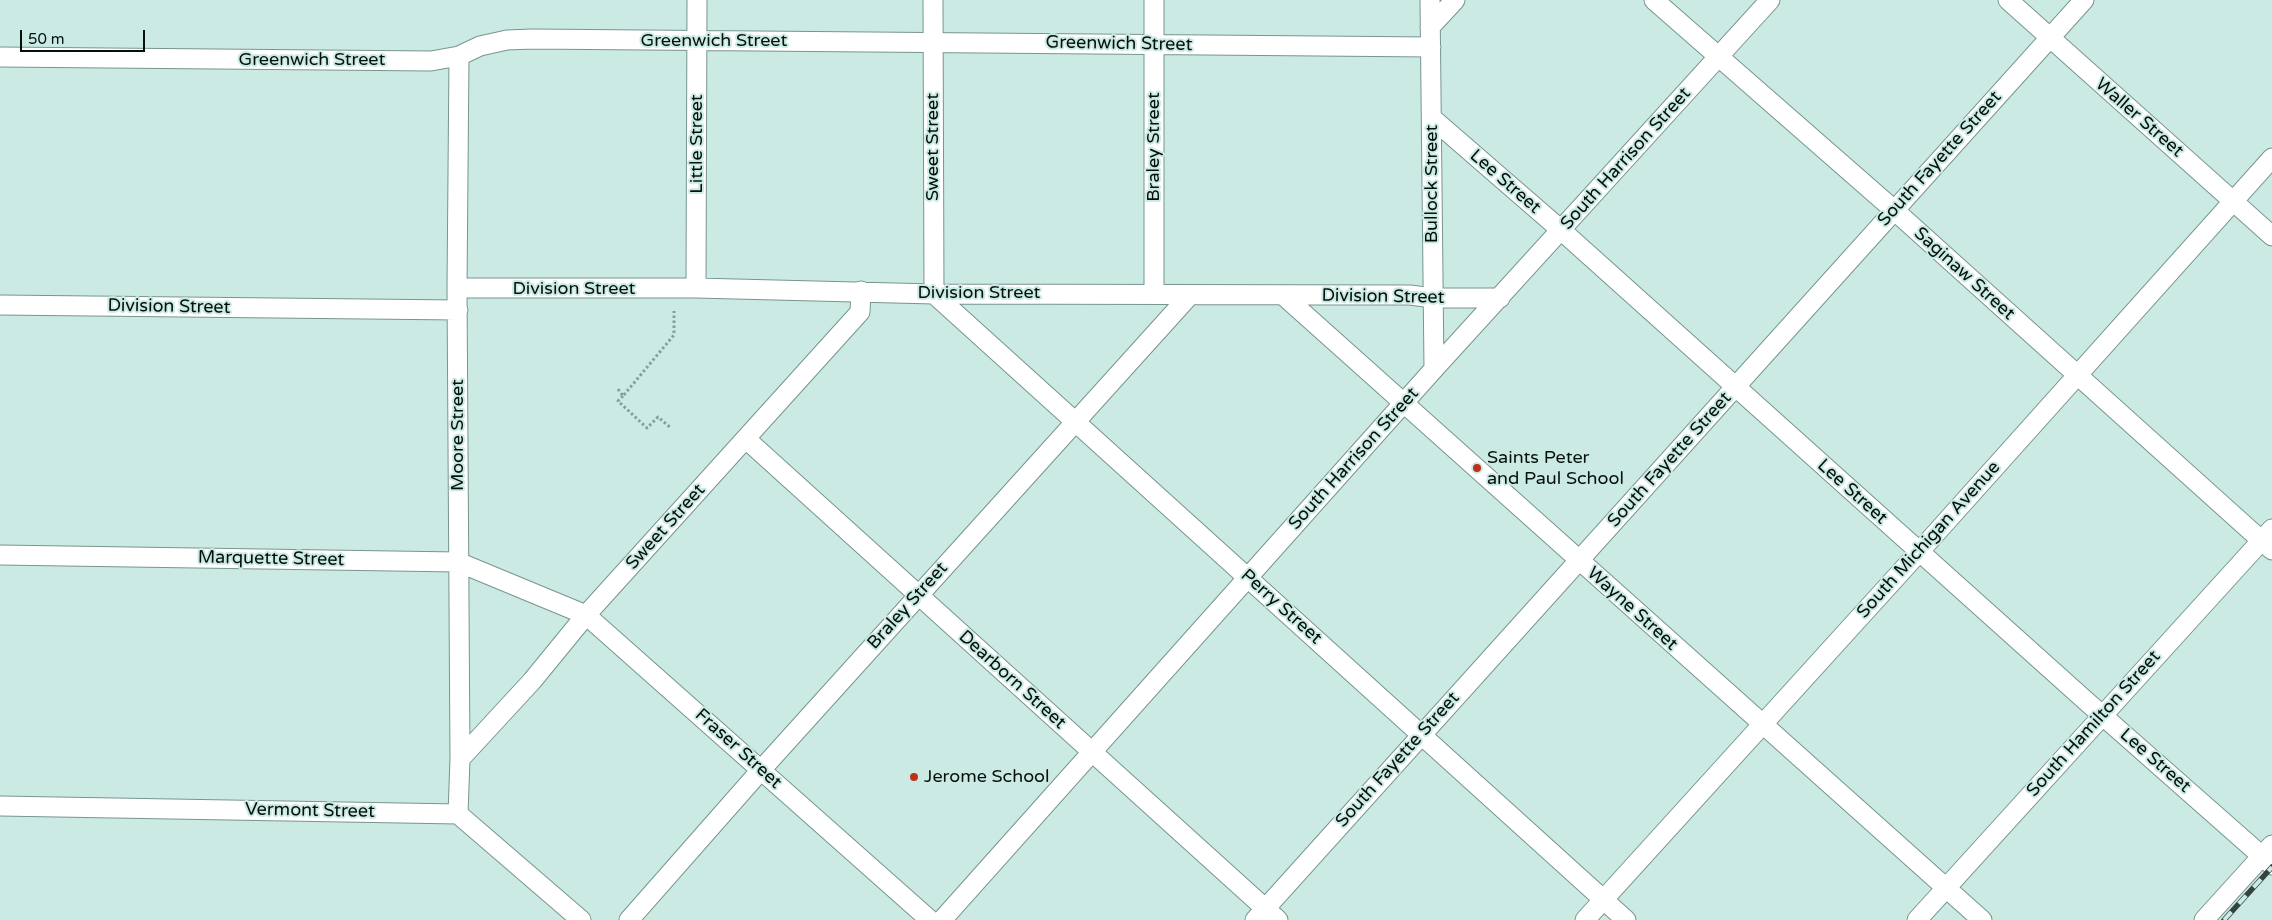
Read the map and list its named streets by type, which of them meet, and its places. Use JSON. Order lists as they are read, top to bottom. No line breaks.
{"streets":{"street":["Greenwich Street","Waller Street","Little Street","Sweet Street","Braley Street","South Harrison Street","South Fayette Street","Lee Street","Bullock Street","Saginaw Street","Division Street","Moore Street","South Michigan Avenue","Marquette Street","Perry Street","Wayne Street","Dearborn Street","South Hamilton Street","Fraser Street","Vermont Street"]},"crossings":[["Greenwich Street","Little Street"],["Greenwich Street","Sweet Street"],["Greenwich Street","Braley Street"],["Greenwich Street","Bullock Street"],["Greenwich Street","Moore Street"],["Waller Street","South Fayette Street"],["Waller Street","South Michigan Avenue"],["Little Street","Division Street"],["Sweet Street","Division Street"],["Sweet Street","Moore Street"],["Sweet Street","Perry Street"],["Sweet Street","Dearborn Street"],["Sweet Street","Fraser Street"],["Braley Street","Division Street"],["Braley Street","Perry Street"],["Braley Street","Dearborn Street"],["Braley Street","Fraser Street"],["South Harrison Street","Lee Street"],["South Harrison Street","Bullock Street"],["South Harrison Street","Saginaw Street"],["South Harrison Street","Division Street"],["South Harrison Street","Perry Street"],["South Harrison Street","Wayne Street"],["South Harrison Street","Dearborn Street"],["South Fayette Street","Lee Street"],["South Fayette Street","Saginaw Street"],["South Fayette Street","Perry Street"],["South Fayette Street","Wayne Street"],["South Fayette Street","Dearborn Street"],["Lee Street","Bullock Street"],["Lee Street","South Michigan Avenue"],["Lee Street","South Hamilton Street"],["Bullock Street","Division Street"],["Saginaw Street","South Michigan Avenue"],["Saginaw Street","South Hamilton Street"],["Division Street","Moore Street"],["Division Street","Perry Street"],["Division Street","Wayne Street"],["Moore Street","Marquette Street"],["Moore Street","Vermont Street"],["South Michigan Avenue","Perry Street"],["South Michigan Avenue","Wayne Street"],["Marquette Street","Fraser Street"],["Wayne Street","South Hamilton Street"]],"places":["Saints Peter and Paul School","Jerome School"],"scale_bar":"50 m"}
